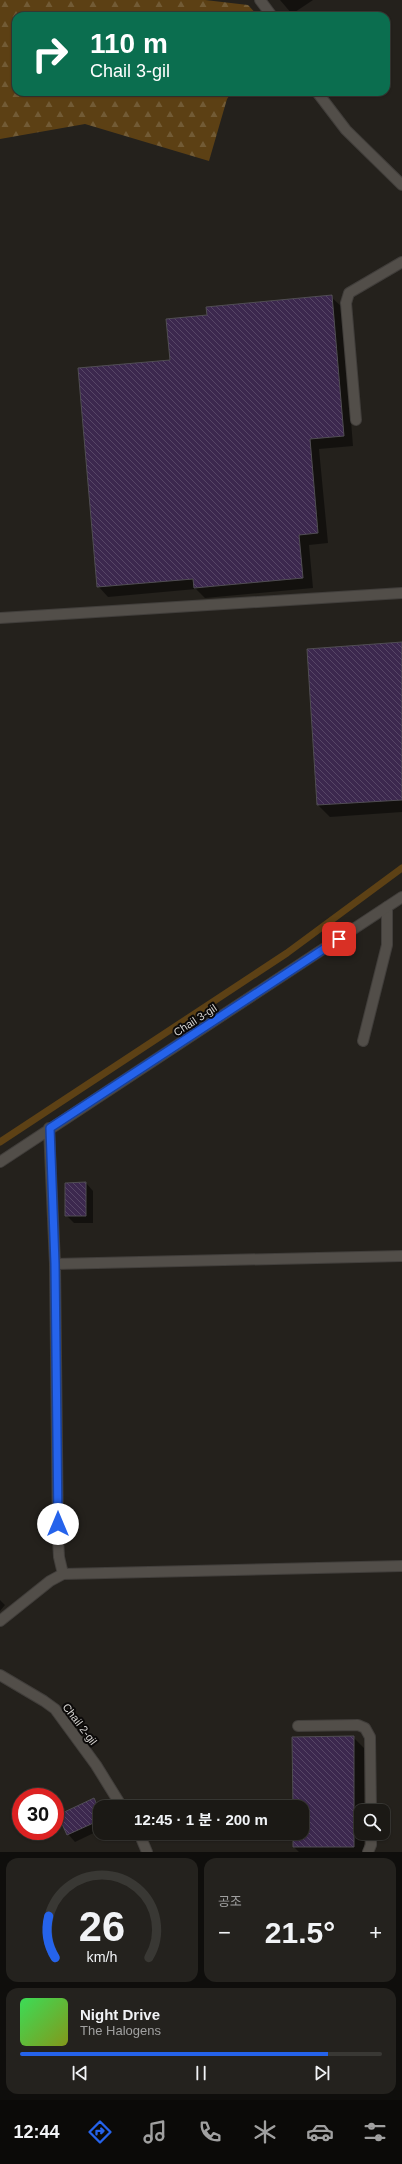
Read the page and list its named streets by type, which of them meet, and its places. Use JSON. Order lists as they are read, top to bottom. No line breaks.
{"streets":{"street":["Chail 3-gil","Chail 2-gil"]},"page":{"turn":["110 m","Chail 3-gil"],"limit":"30","trip":"12:45 · 1 분 · 200 m","tile":"공조","heat":["−","21.5°","+"],"song":["Night Drive","The Halogens"],"tabs":"12:44","gauge":["26","km/h"]}}
